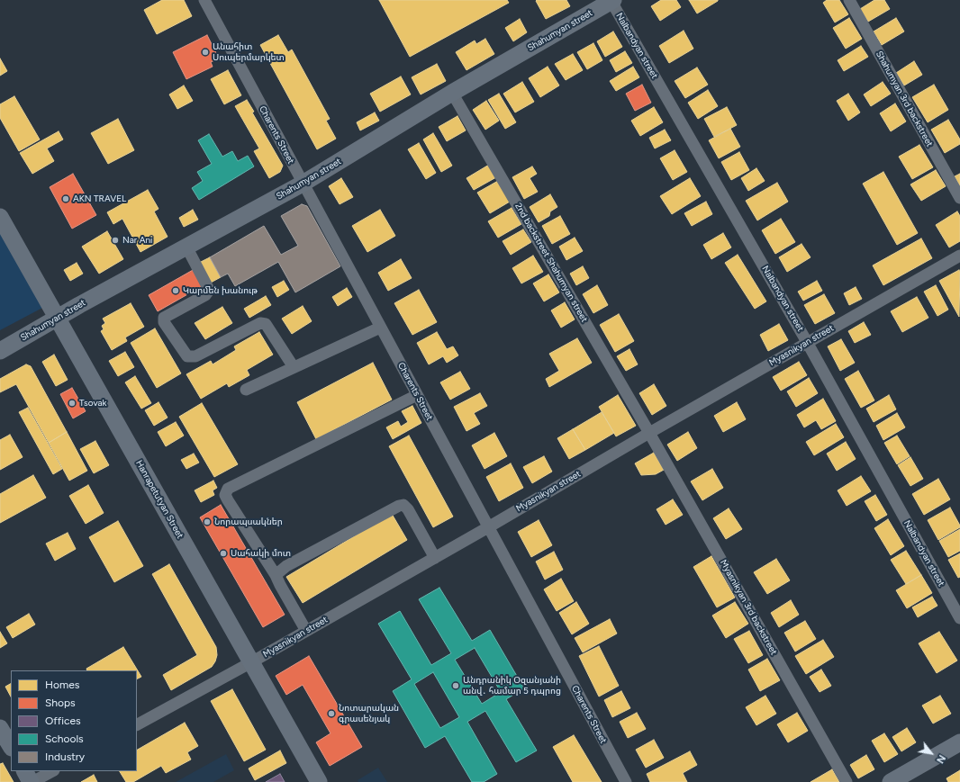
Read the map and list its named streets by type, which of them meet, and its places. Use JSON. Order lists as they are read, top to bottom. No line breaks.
{"streets":{"street":["Shahumyan street","Nalbandyan street","Shahumyan 3rd backstreet","Charents Street","2nd backstreet Shahumyan street","Myasnikyan street","Hanrapetutyan Street","Myasnikyan 3rd backstreet"]},"crossings":[["Shahumyan street","Nalbandyan street"],["Shahumyan street","Charents Street"],["Shahumyan street","2nd backstreet Shahumyan street"],["Shahumyan street","Hanrapetutyan Street"],["Nalbandyan street","Myasnikyan street"],["Charents Street","Myasnikyan street"],["2nd backstreet Shahumyan street","Myasnikyan street"],["2nd backstreet Shahumyan street","Myasnikyan 3rd backstreet"],["Myasnikyan street","Hanrapetutyan Street"],["Myasnikyan street","Myasnikyan 3rd backstreet"]],"places":["Անահիտ Սուպերմարկետ","AKN TRAVEL","Nar Ani","Կարմեն խանութ","Tsovak","Նորապսակներ","Սահակի մոտ","Անդրանիկ Օզանյանի անվ․ համար 5 դպրոց","Նոտարական գրասենյակ"],"legend":["Homes","Shops","Offices","Schools","Industry"],"north":"bottom right"}
